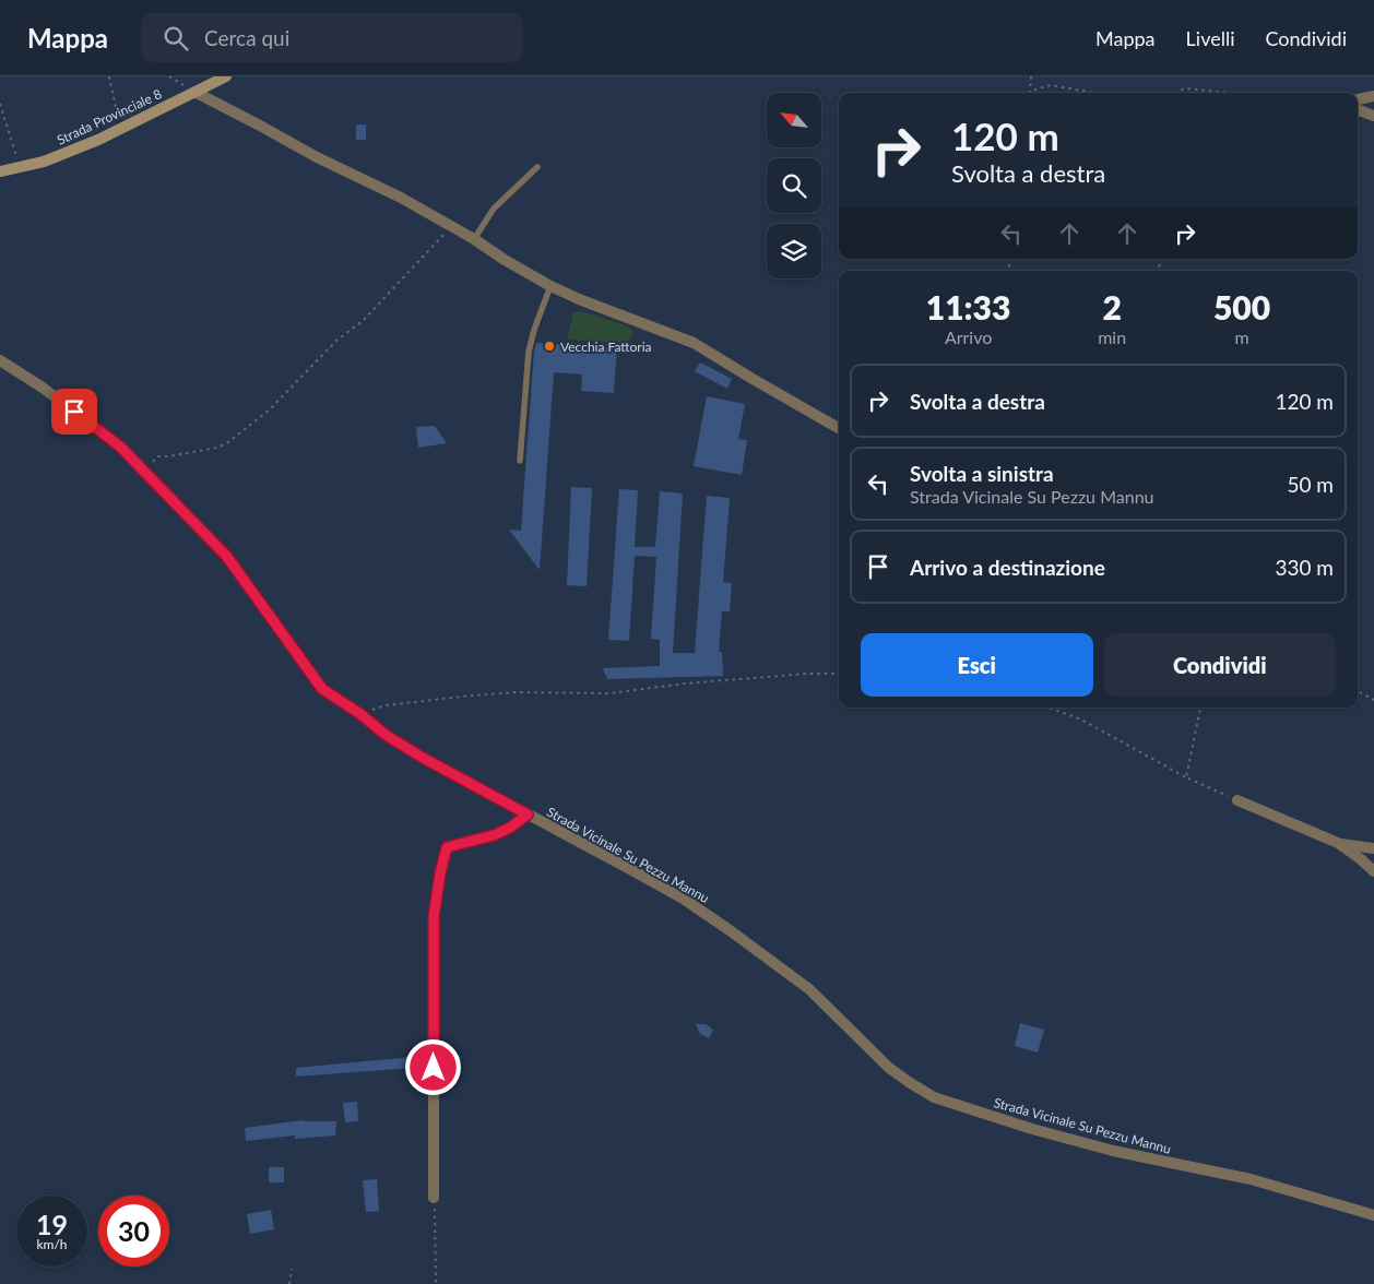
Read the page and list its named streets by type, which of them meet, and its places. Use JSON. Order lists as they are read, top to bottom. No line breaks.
{"streets":{"main road":["Strada Provinciale 8"],"street":["Strada Vicinale Su Pezzu Mannu"]},"places":["Vecchia Fattoria"],"north":"top left","page":{"header":"Mappa","search":"Cerca qui","nav":["Mappa","Livelli","Condividi"],"turn":["120 m","Svolta a destra"],"eta":["11:33","Arrivo","2","min","500","m"],"list":[{"name":"Svolta a destra","value":"120 m"},{"name":"Svolta a sinistra","note":"Strada Vicinale Su Pezzu Mannu","value":"50 m"},{"name":"Arrivo a destinazione","value":"330 m"}],"buttons":["Esci","Condividi"],"speed":"19 km/h","limit":"30"}}
